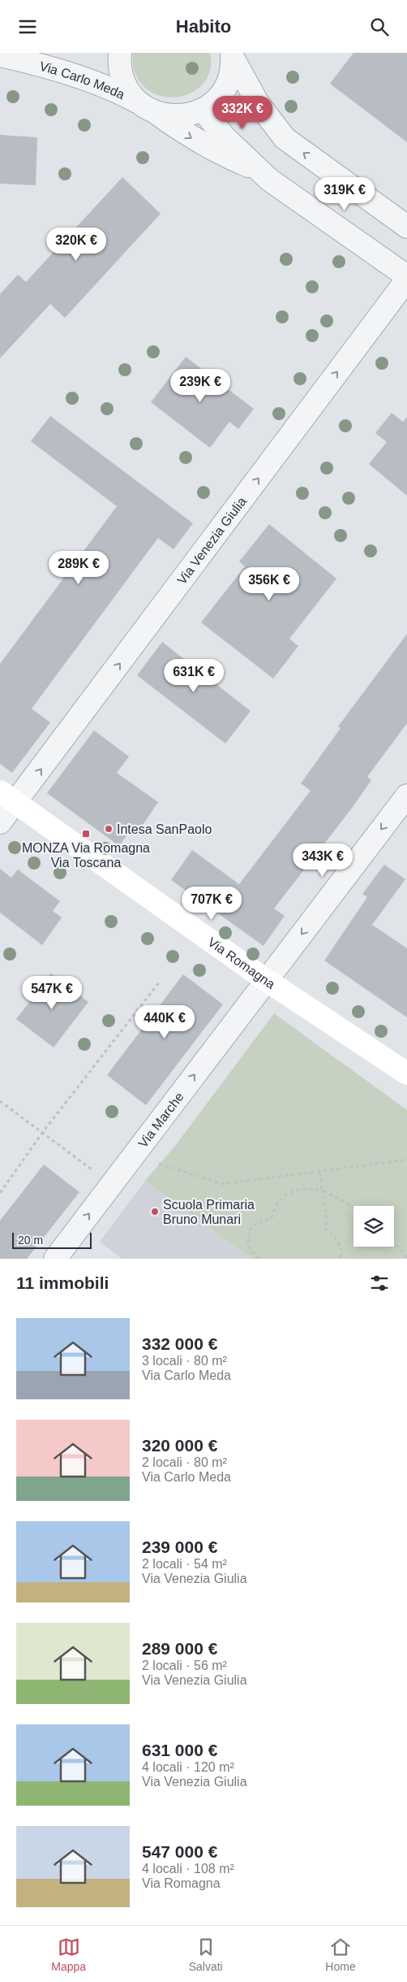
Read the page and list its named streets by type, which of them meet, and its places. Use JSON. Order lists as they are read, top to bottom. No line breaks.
{"streets":{"street":["Via Carlo Meda","Via Venezia Giulia","Via Romagna","Via Marche"]},"crossings":[["Via Carlo Meda","Via Venezia Giulia"],["Via Venezia Giulia","Via Romagna"],["Via Romagna","Via Marche"]],"one_way":["Via Venezia Giulia"],"places":{"other":["Intesa SanPaolo","Scuola Primaria Bruno Munari"],"transit":["MONZA Via Romagna Via Toscana"]},"scale_bar":"20 m","page":{"header":"Habito","price":["332K €","319K €","320K €","239K €","289K €","356K €","631K €","343K €","707K €","547K €","440K €"],"scale":"20 m","heading":"11 immobili","list":[{"name":"332 000 €","note":"3 locali · 80 m² · Via Carlo Meda"},{"name":"320 000 €","note":"2 locali · 80 m² · Via Carlo Meda"},{"name":"239 000 €","note":"2 locali · 54 m² · Via Venezia Giulia"},{"name":"289 000 €","note":"2 locali · 56 m² · Via Venezia Giulia"},{"name":"631 000 €","note":"4 locali · 120 m² · Via Venezia Giulia"},{"name":"547 000 €","note":"4 locali · 108 m² · Via Romagna"}],"tabs":["Mappa","Salvati","Home"]}}
